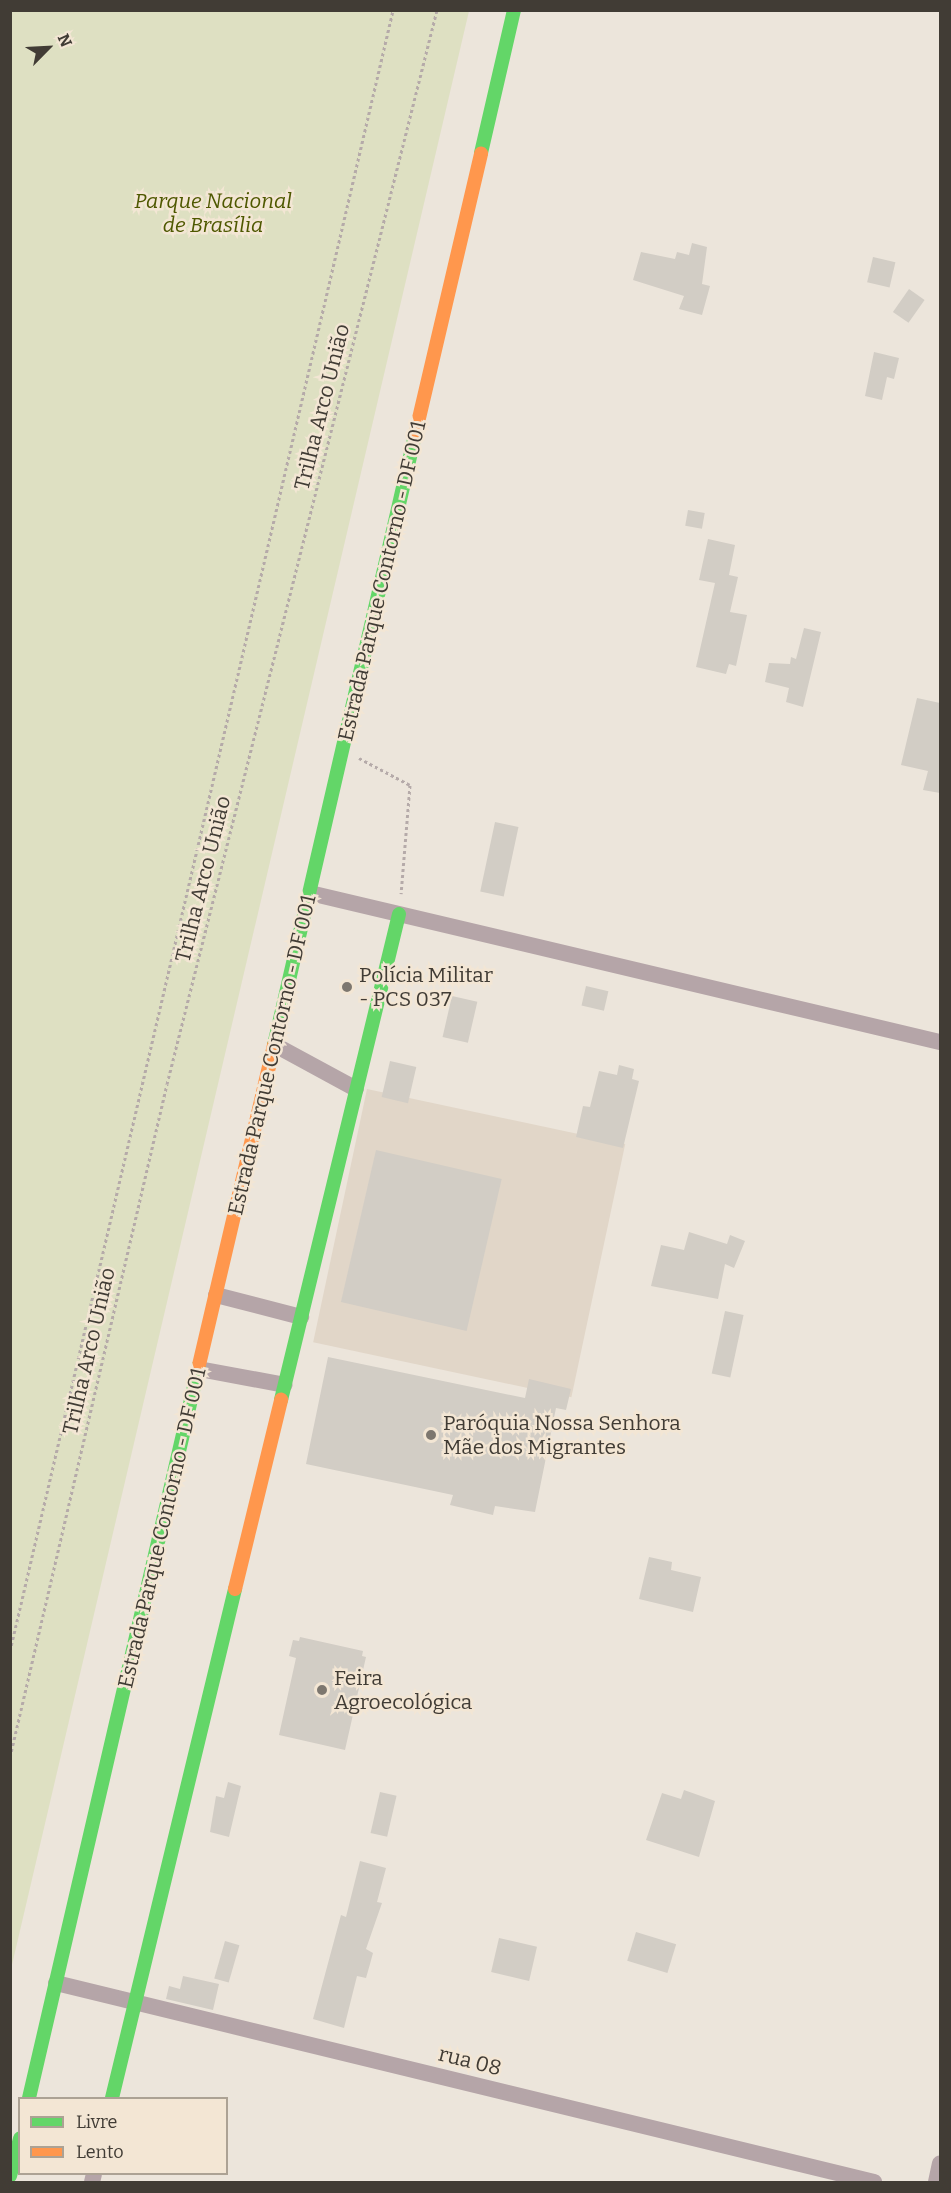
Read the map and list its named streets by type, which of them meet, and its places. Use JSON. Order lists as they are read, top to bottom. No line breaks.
{"streets":{"main road":["Estrada Parque Contorno - DF 001"],"street":["rua 08"],"path":["Trilha Arco União"]},"crossings":[["Estrada Parque Contorno - DF 001","rua 08"]],"parks":["Parque Nacional de Brasília"],"places":["Polícia Militar - PCS 037","Paróquia Nossa Senhora Mãe dos Migrantes","Feira Agroecológica"],"legend":["Livre","Lento"],"north":"top right"}
